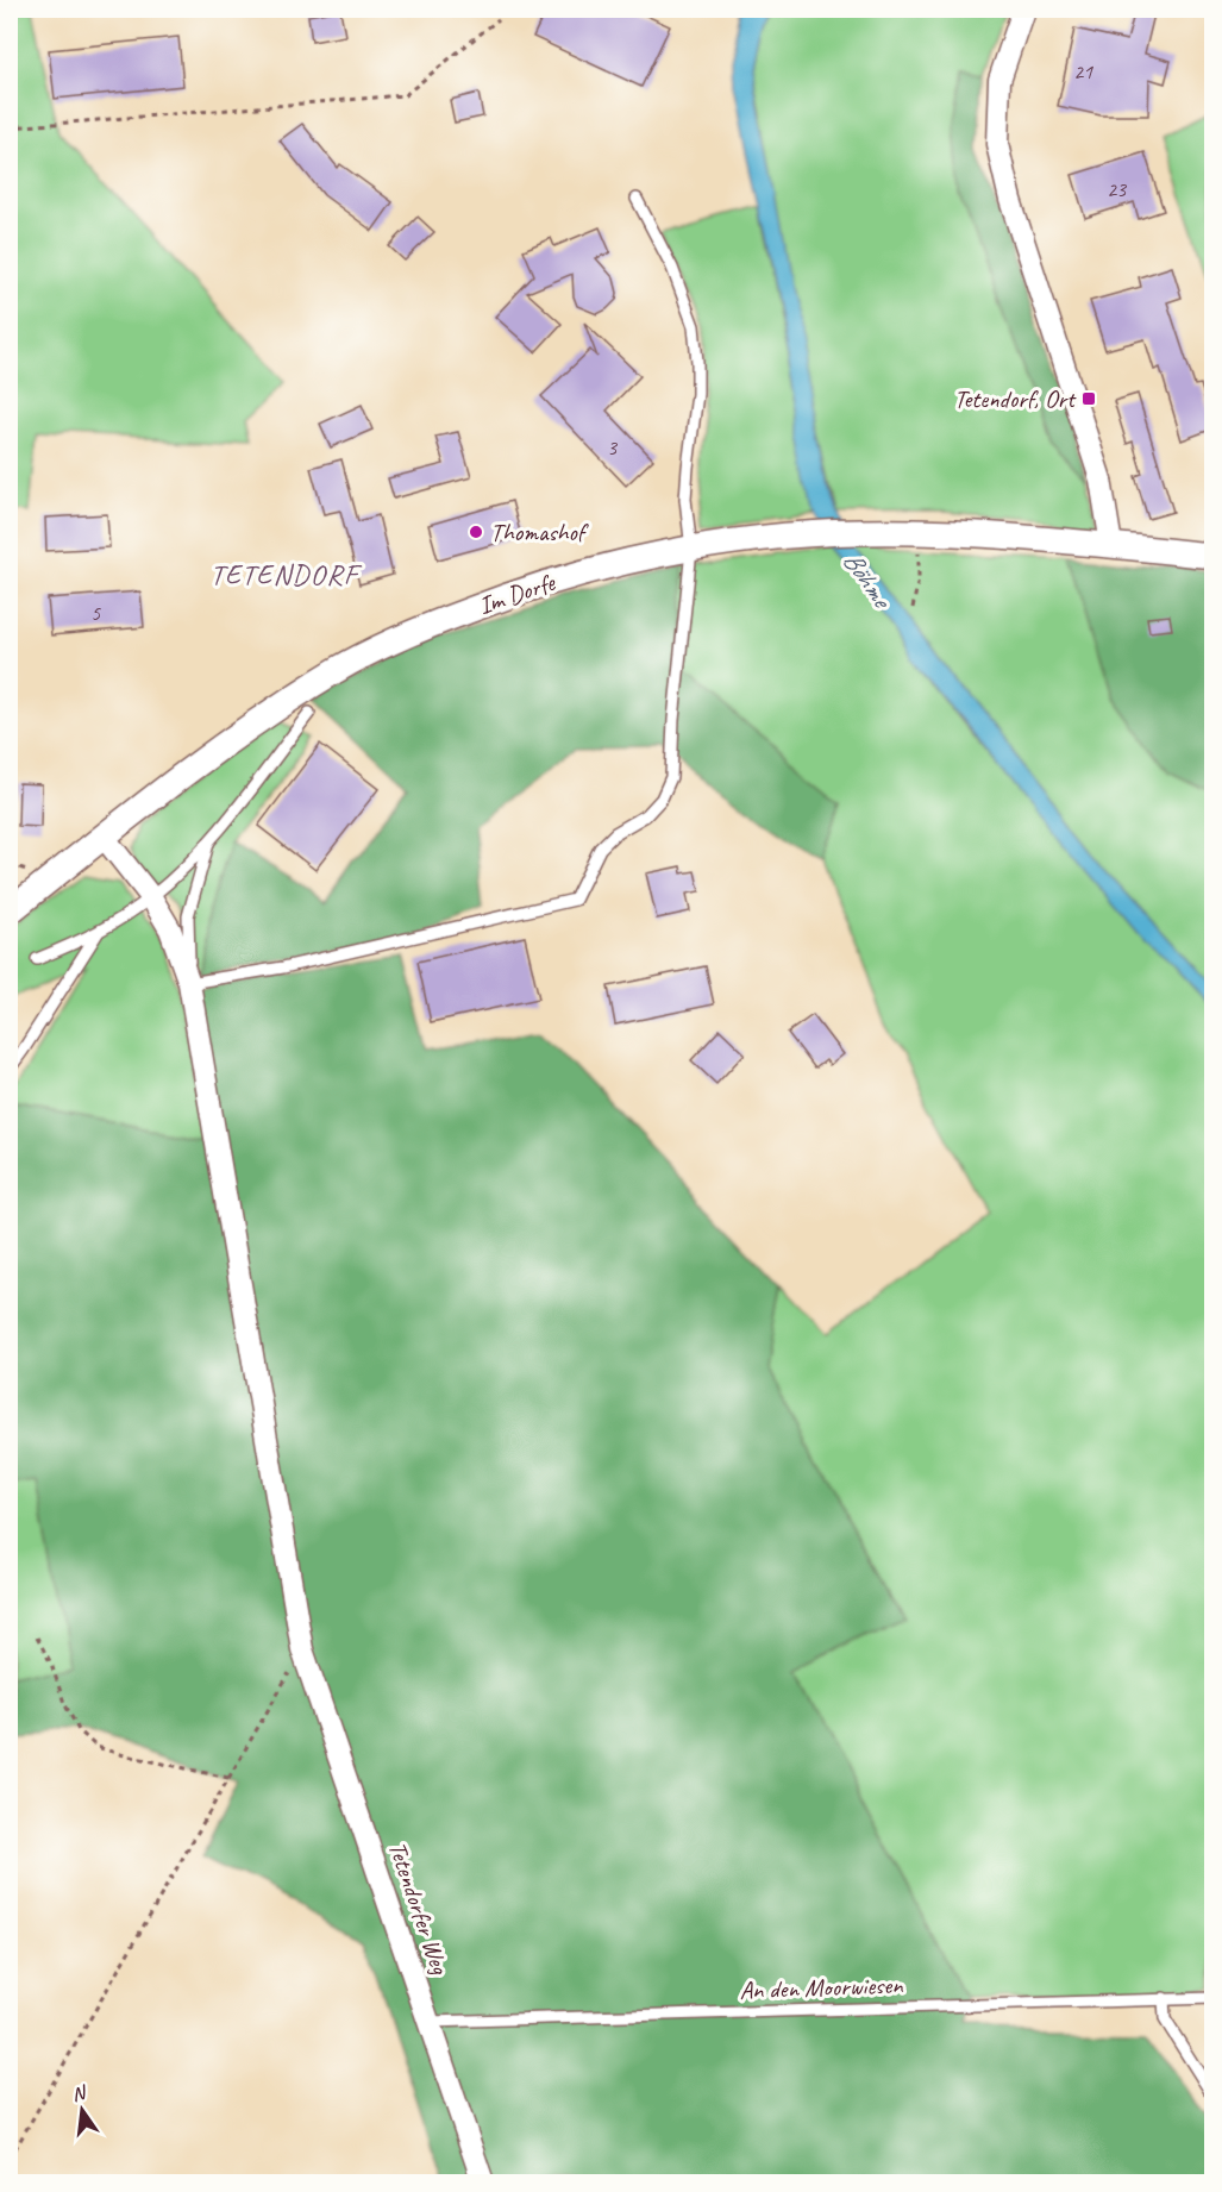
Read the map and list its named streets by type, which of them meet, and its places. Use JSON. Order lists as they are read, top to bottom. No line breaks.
{"streets":{"street":["Im Dorfe","Tetendorfer Weg"],"lane":["An den Moorwiesen"]},"crossings":[["Im Dorfe","Tetendorfer Weg"],["Tetendorfer Weg","An den Moorwiesen"]],"districts":["TETENDORF"],"water":["Böhme"],"places":{"transit":["Tetendorf, Ort"],"other":["Thomashof"]},"house_numbers":["21","23","3","5"],"north":"top"}
